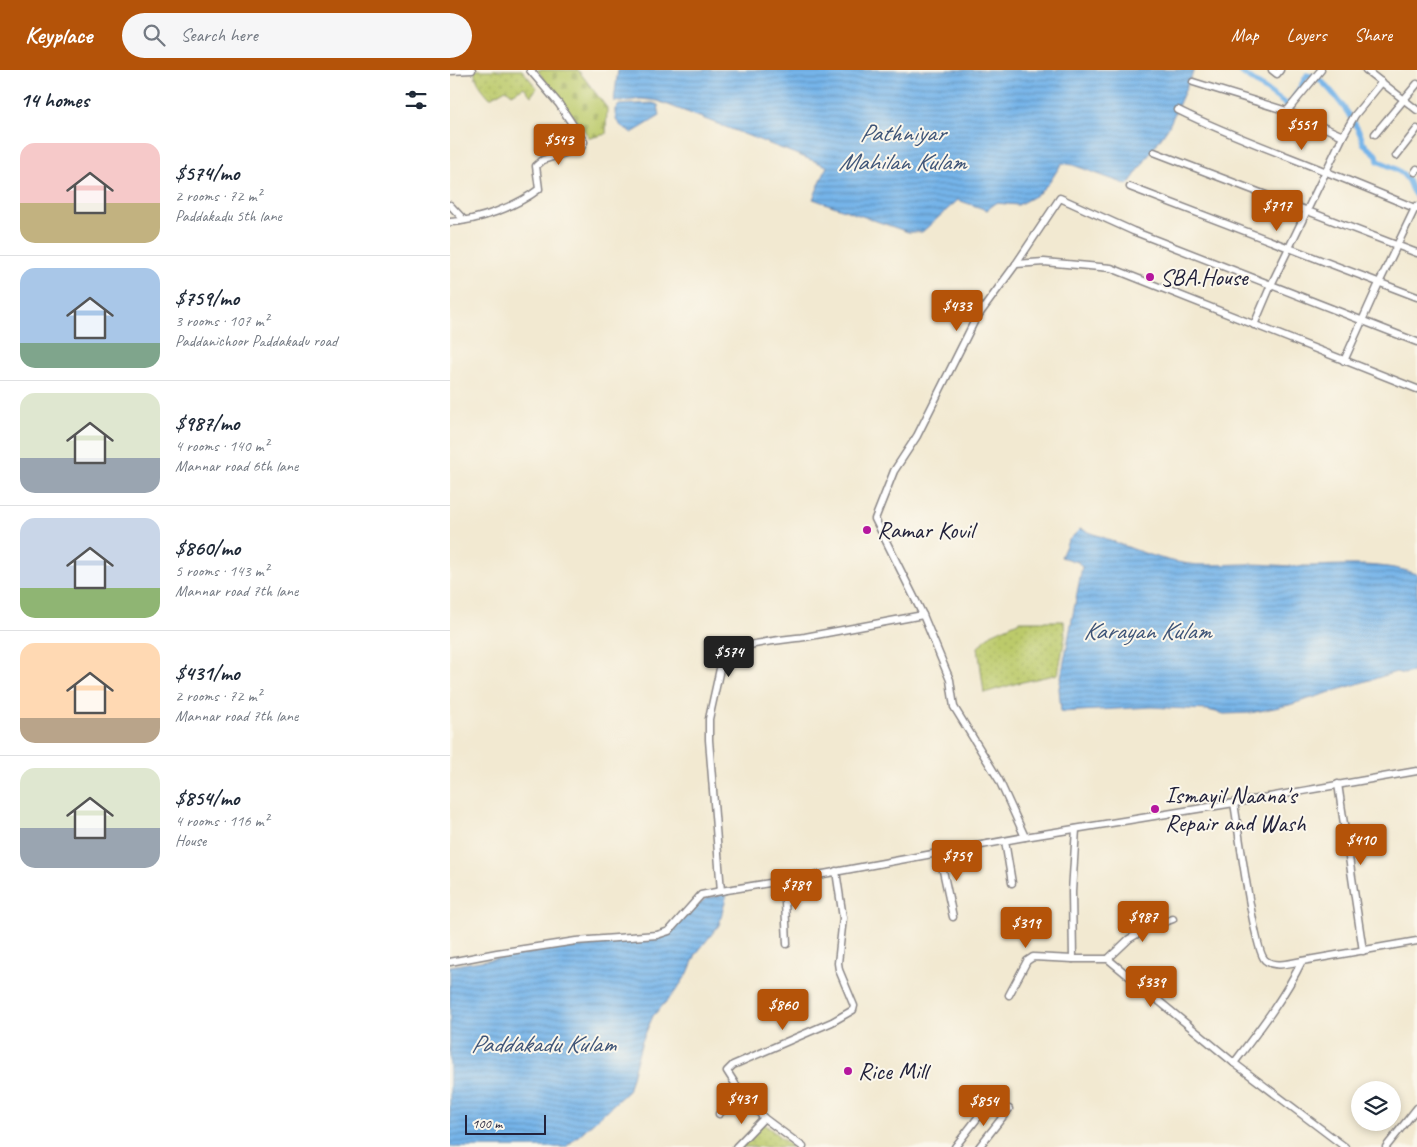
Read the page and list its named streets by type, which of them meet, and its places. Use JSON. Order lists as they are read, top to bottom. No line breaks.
{"water":["Pathniyar Mahilan Kulam","Karayan Kulam","Paddakadu Kulam"],"places":["SBA.House","Ramar Kovil","Ismayil Naana's Repair and Wash","Rice Mill"],"scale_bar":"100 m","page":{"header":"Keyplace","search":"Search here","nav":["Map","Layers","Share"],"heading":"14 homes","price":["$551","$543","$717","$433","$574","$410","$759","$789","$987","$319","$339","$860","$431","$854"],"list":[{"name":"$574/mo","note":"2 rooms · 72 m² · Paddakadu 5th lane"},{"name":"$759/mo","note":"3 rooms · 107 m² · Paddanichoor Paddakadu road"},{"name":"$987/mo","note":"4 rooms · 140 m² · Mannar road 6th lane"},{"name":"$860/mo","note":"5 rooms · 143 m² · Mannar road 7th lane"},{"name":"$431/mo","note":"2 rooms · 72 m² · Mannar road 7th lane"},{"name":"$854/mo","note":"4 rooms · 116 m² · House"}],"scale":"100 m"}}
